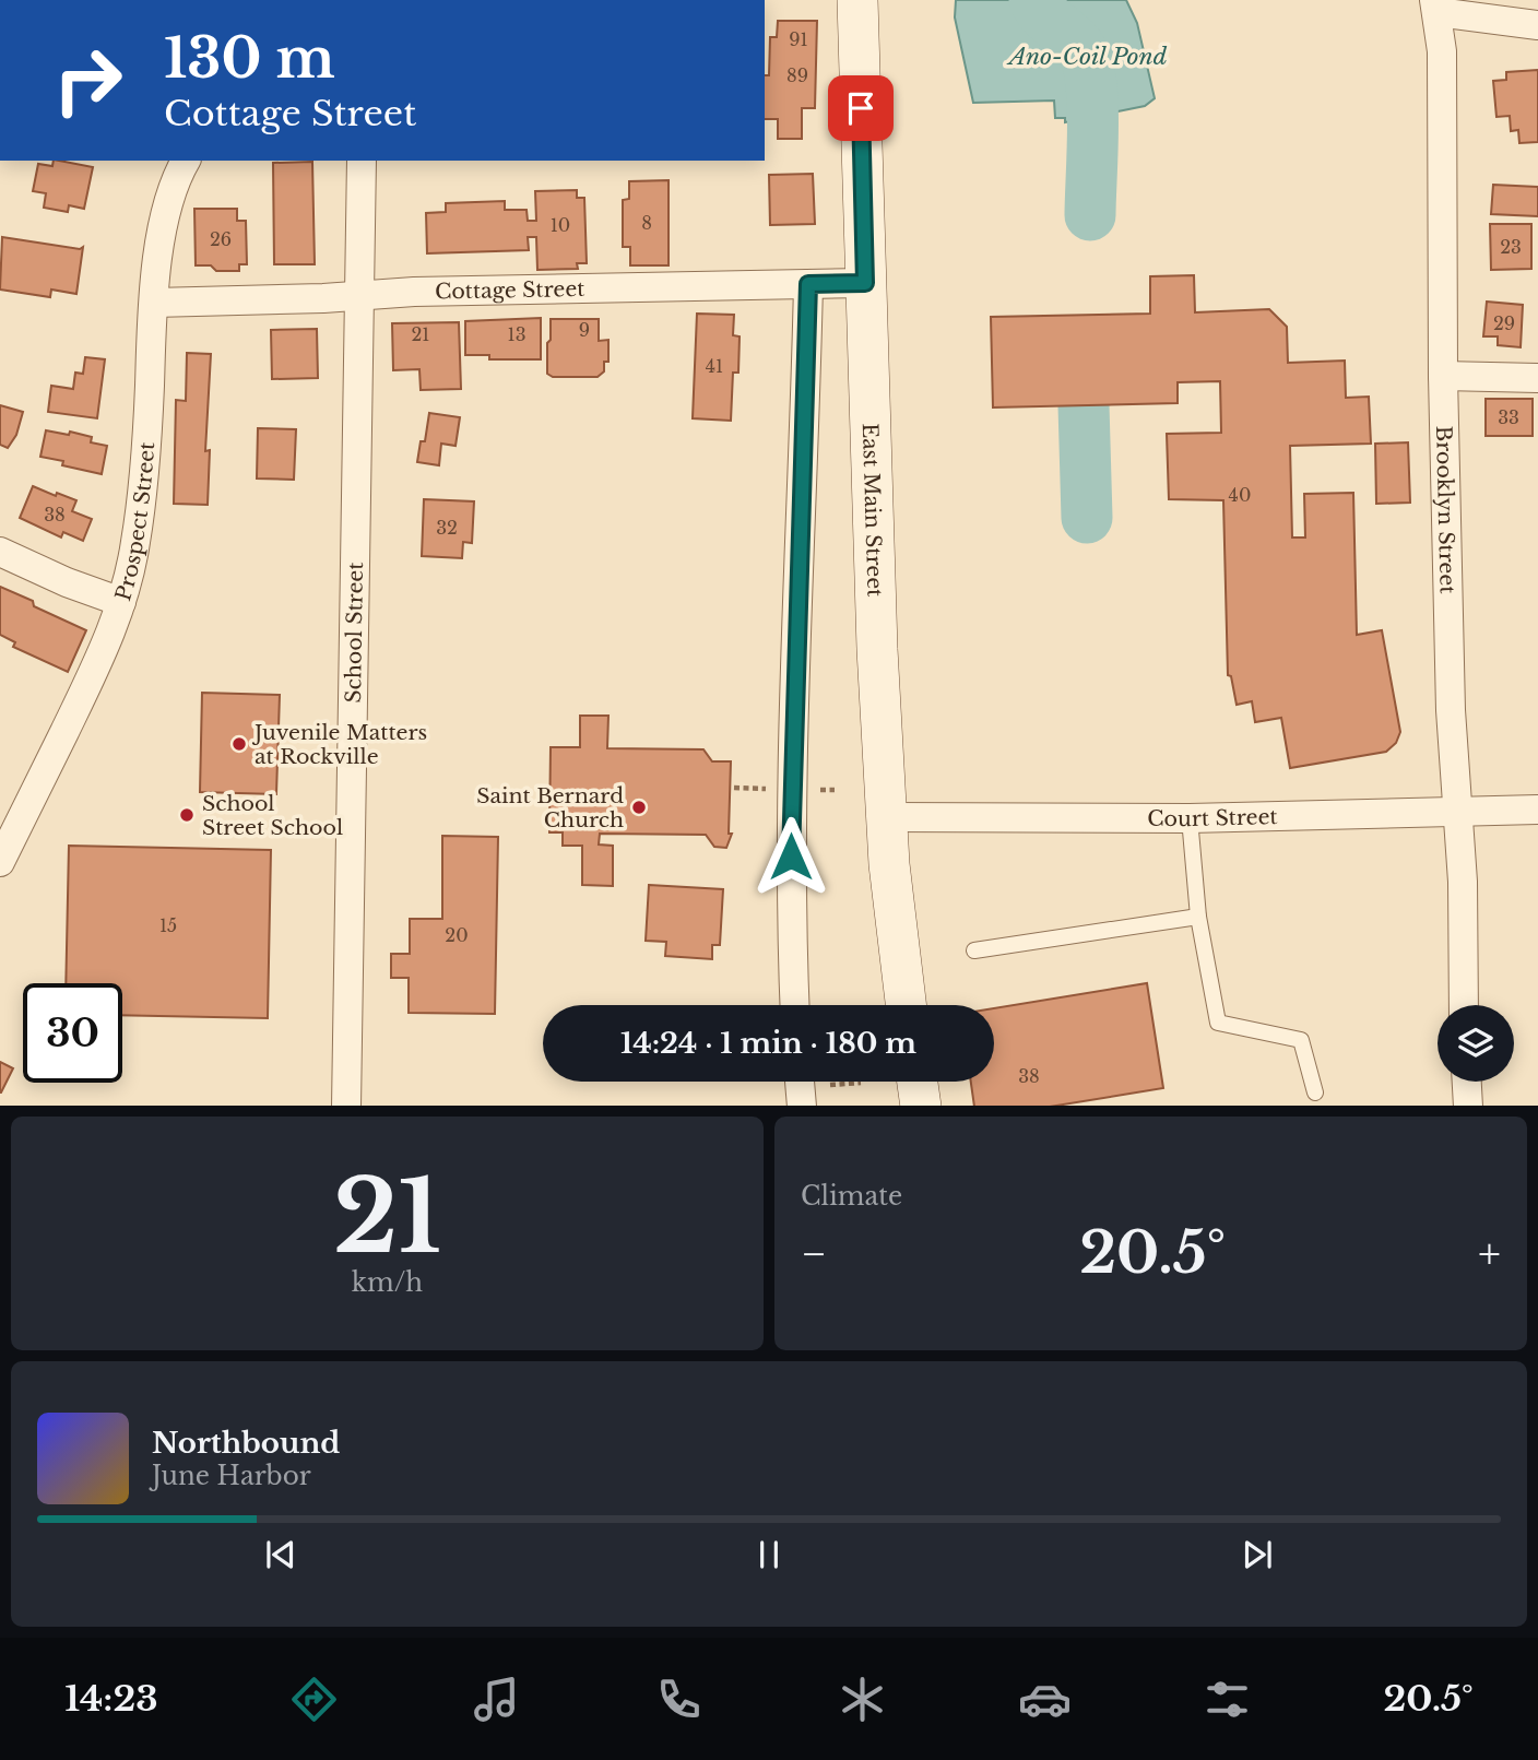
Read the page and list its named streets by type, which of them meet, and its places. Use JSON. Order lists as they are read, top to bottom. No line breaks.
{"streets":{"main road":["East Main Street"],"street":["Cottage Street","Brooklyn Street","Prospect Street","School Street","Court Street"]},"crossings":[["Cottage Street","East Main Street"],["Cottage Street","Prospect Street"],["Cottage Street","School Street"],["Brooklyn Street","Court Street"],["East Main Street","Court Street"]],"water":["Ano-Coil Pond"],"places":["Juvenile Matters at Rockville","Saint Bernard Church","School Street School"],"house_numbers":["91","89","8","10","26","23","29","9","21","13","41","33","40","38","32","15","20","38"],"page":{"turn":["130 m","Cottage Street"],"limit":"30","trip":"14:24 · 1 min · 180 m","tile":[["21","km/h"],"Climate"],"heat":["−","20.5°","+"],"song":["Northbound","June Harbor"],"tabs":["14:23","20.5°"]}}
